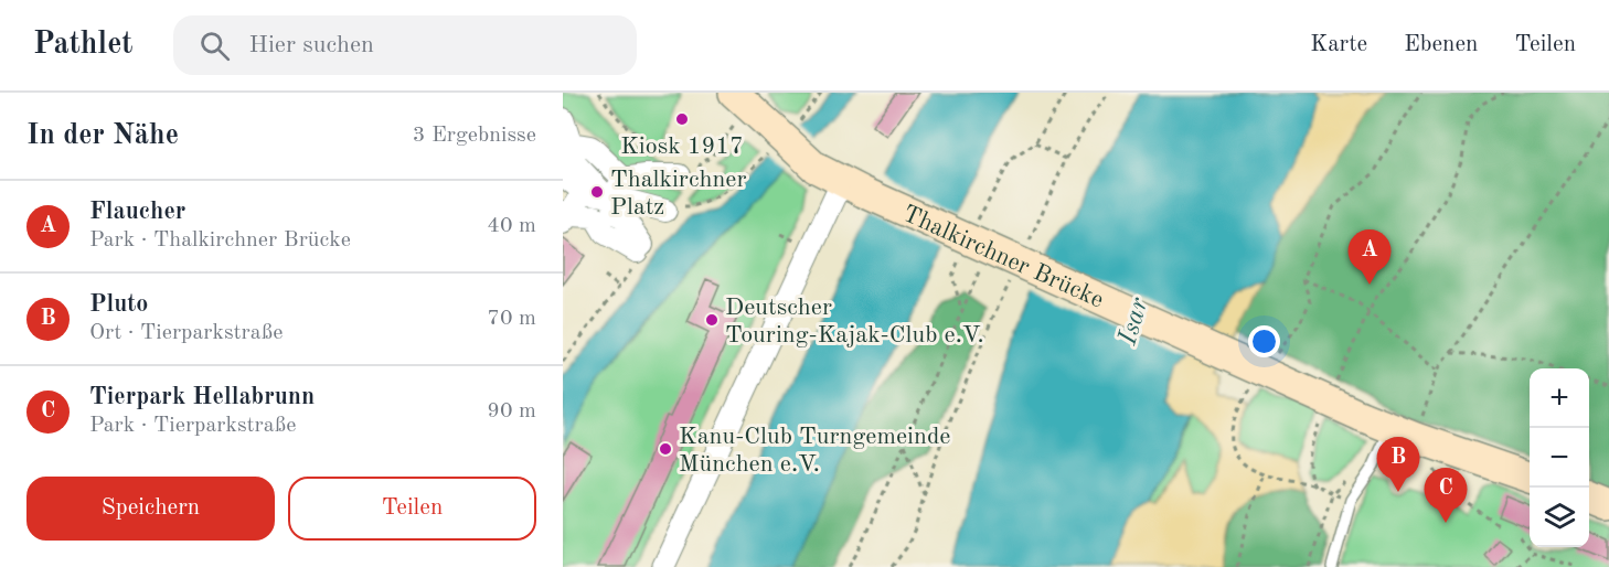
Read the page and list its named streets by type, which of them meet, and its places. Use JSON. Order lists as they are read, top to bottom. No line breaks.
{"streets":{"street":["Thalkirchner Brücke"]},"water":["Isar"],"places":["Kiosk 1917","Thalkirchner Platz","Deutscher Touring-Kajak-Club e.V.","Kanu-Club Turngemeinde München e.V."],"page":{"header":"Pathlet","search":"Hier suchen","nav":["Karte","Ebenen","Teilen"],"heading":["In der Nähe","3 Ergebnisse"],"list":[{"mark":"A","name":"Flaucher","note":"Park · Thalkirchner Brücke","value":"40 m"},{"mark":"B","name":"Pluto","note":"Ort · Tierparkstraße","value":"70 m"},{"mark":"C","name":"Tierpark Hellabrunn","note":"Park · Tierparkstraße","value":"90 m"}],"pins":["A","B","C"],"map_buttons":["+","−"],"buttons":["Speichern","Teilen"]}}
